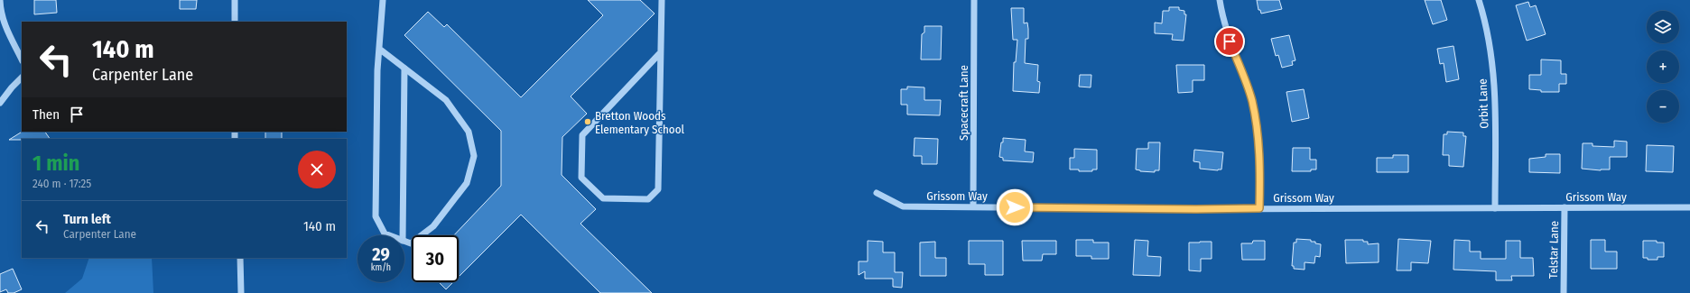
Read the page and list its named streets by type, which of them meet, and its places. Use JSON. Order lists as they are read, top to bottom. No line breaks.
{"streets":{"street":["Spacecraft Lane","Orbit Lane","Grissom Way","Telstar Lane"]},"crossings":[["Spacecraft Lane","Grissom Way"],["Orbit Lane","Grissom Way"],["Grissom Way","Telstar Lane"]],"places":["Bretton Woods Elementary School"],"page":{"map_buttons":["+","−"],"turn":["140 m","Carpenter Lane"],"then":"Then","heading":["1 min","240 m · 17:25"],"list":[{"name":"Turn left","note":"Carpenter Lane","value":"140 m"}],"speed":"29 km/h","limit":"30"}}
